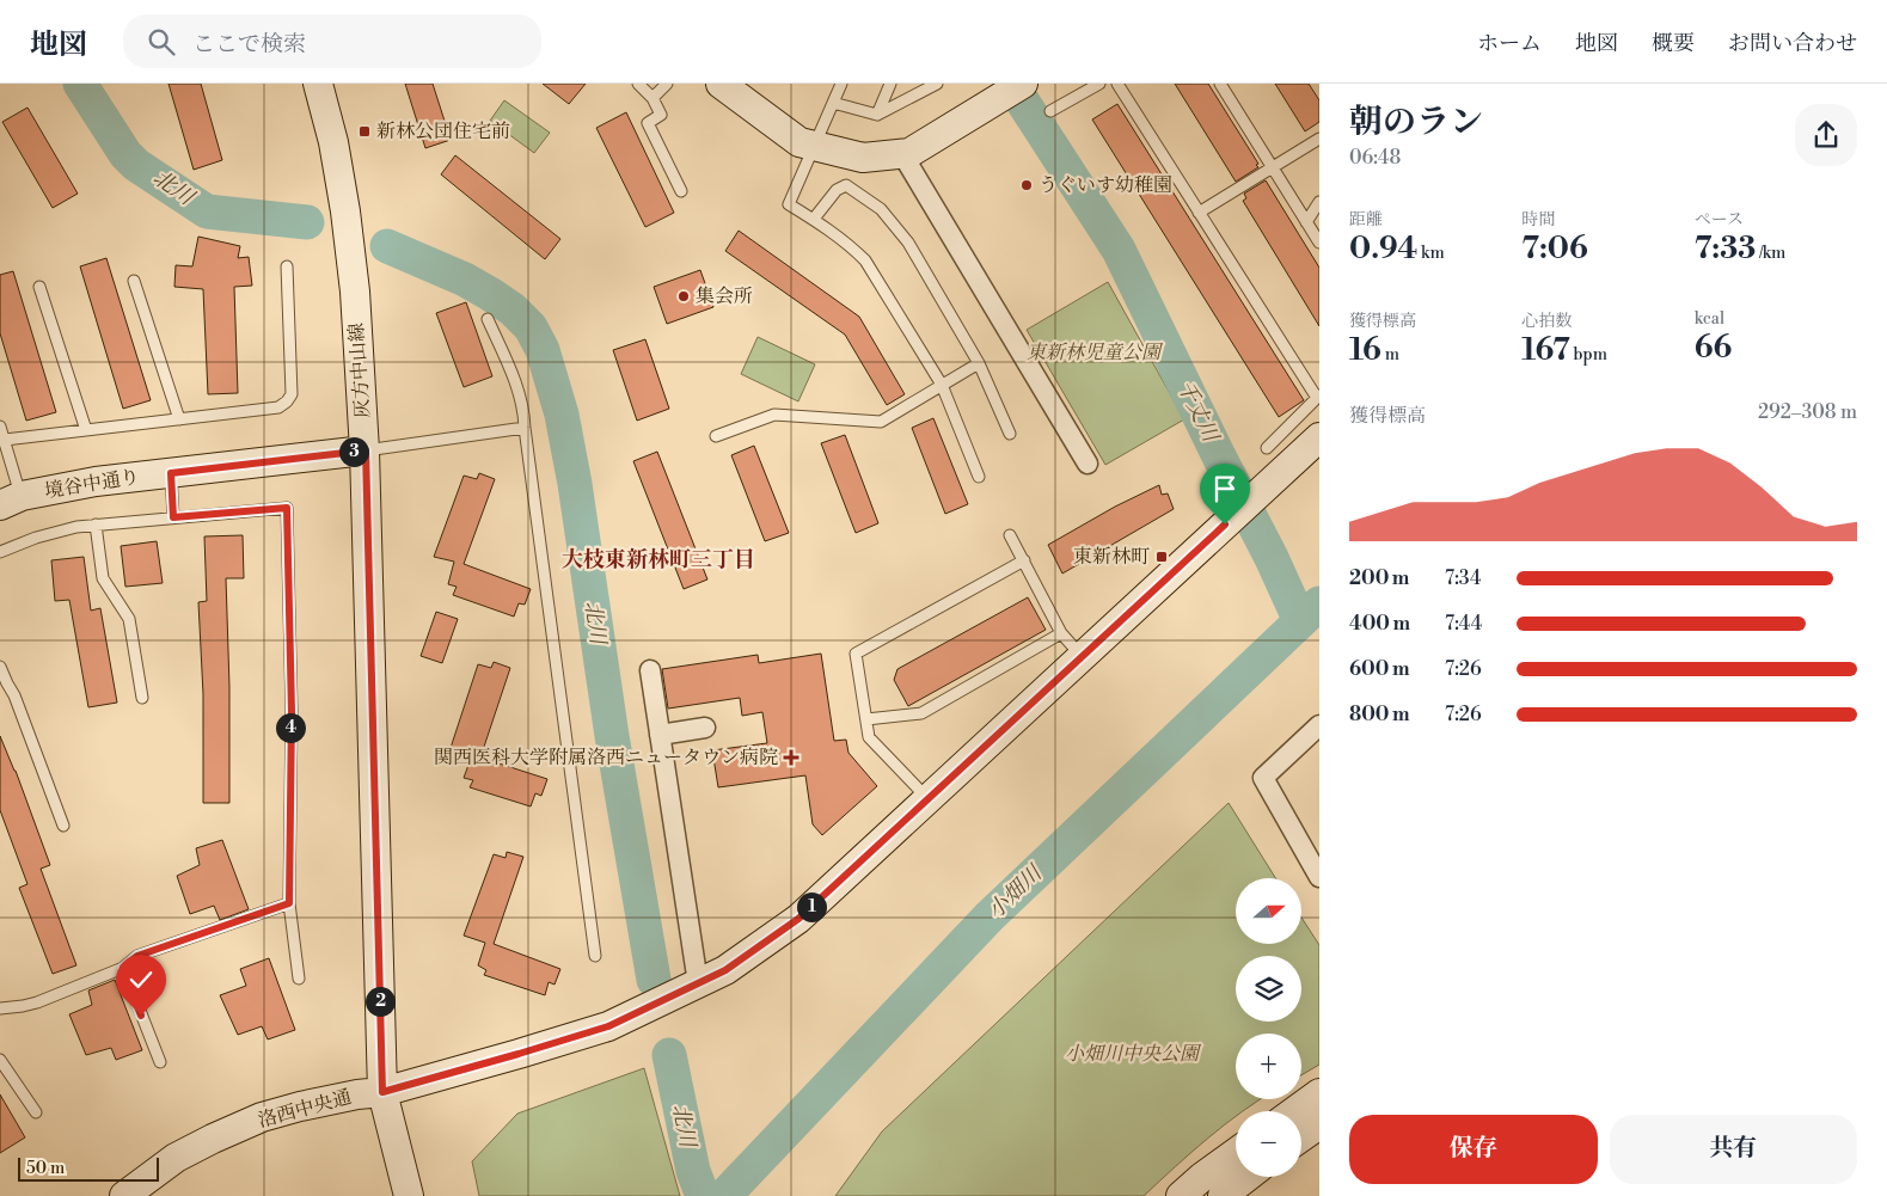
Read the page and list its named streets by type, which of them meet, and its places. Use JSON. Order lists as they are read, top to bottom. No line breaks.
{"streets":{"street":["灰方中山線","境谷中通り","洛西中央通"]},"crossings":[["灰方中山線","境谷中通り"],["灰方中山線","洛西中央通"]],"districts":["大枝東新林町三丁目"],"water":["北川","千丈川","小畑川"],"parks":["東新林児童公園","小畑川中央公園"],"places":{"transit":["新林公団住宅前","東新林町"],"other":["うぐいす幼稚園","集会所"],"health":["関西医科大学附属洛西ニュータウン病院"]},"scale_bar":"50 m","north":"right","page":{"header":"地図","search":"ここで検索","nav":["ホーム","地図","概要","お問い合わせ"],"heading":["朝のラン","06:48"],"stats":[["距離","0.94 km"],["時間","7:06"],["ペース","7:33 /km"],["獲得標高","16 m"],["心拍数","167 bpm"],["kcal","66"]],"chart":["獲得標高","292–308 m"],"pins":["3","4","1","2"],"list":[{"name":"200 m","note":"7:34"},{"name":"400 m","note":"7:44"},{"name":"600 m","note":"7:26"},{"name":"800 m","note":"7:26"}],"map_buttons":["+","−"],"buttons":["保存","共有"],"scale":"50 m"}}
